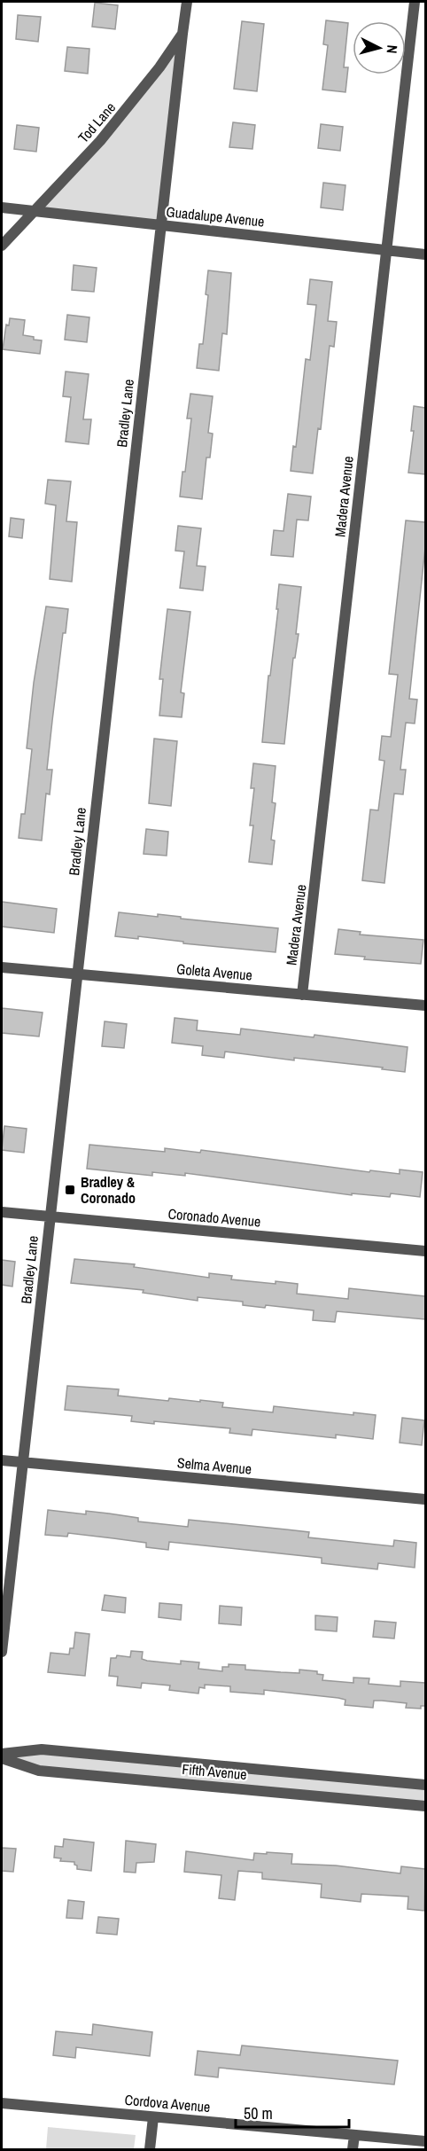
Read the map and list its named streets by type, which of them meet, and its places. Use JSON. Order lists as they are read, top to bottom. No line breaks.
{"streets":{"street":["Tod Lane","Guadalupe Avenue","Bradley Lane","Madera Avenue","Goleta Avenue","Coronado Avenue","Selma Avenue","Fifth Avenue","Cordova Avenue"]},"crossings":[["Tod Lane","Guadalupe Avenue"],["Tod Lane","Bradley Lane"],["Guadalupe Avenue","Bradley Lane"],["Guadalupe Avenue","Madera Avenue"],["Bradley Lane","Goleta Avenue"],["Bradley Lane","Coronado Avenue"],["Bradley Lane","Selma Avenue"],["Madera Avenue","Goleta Avenue"]],"places":{"transit":["Bradley & Coronado"]},"scale_bar":"50 m","north":"right"}
